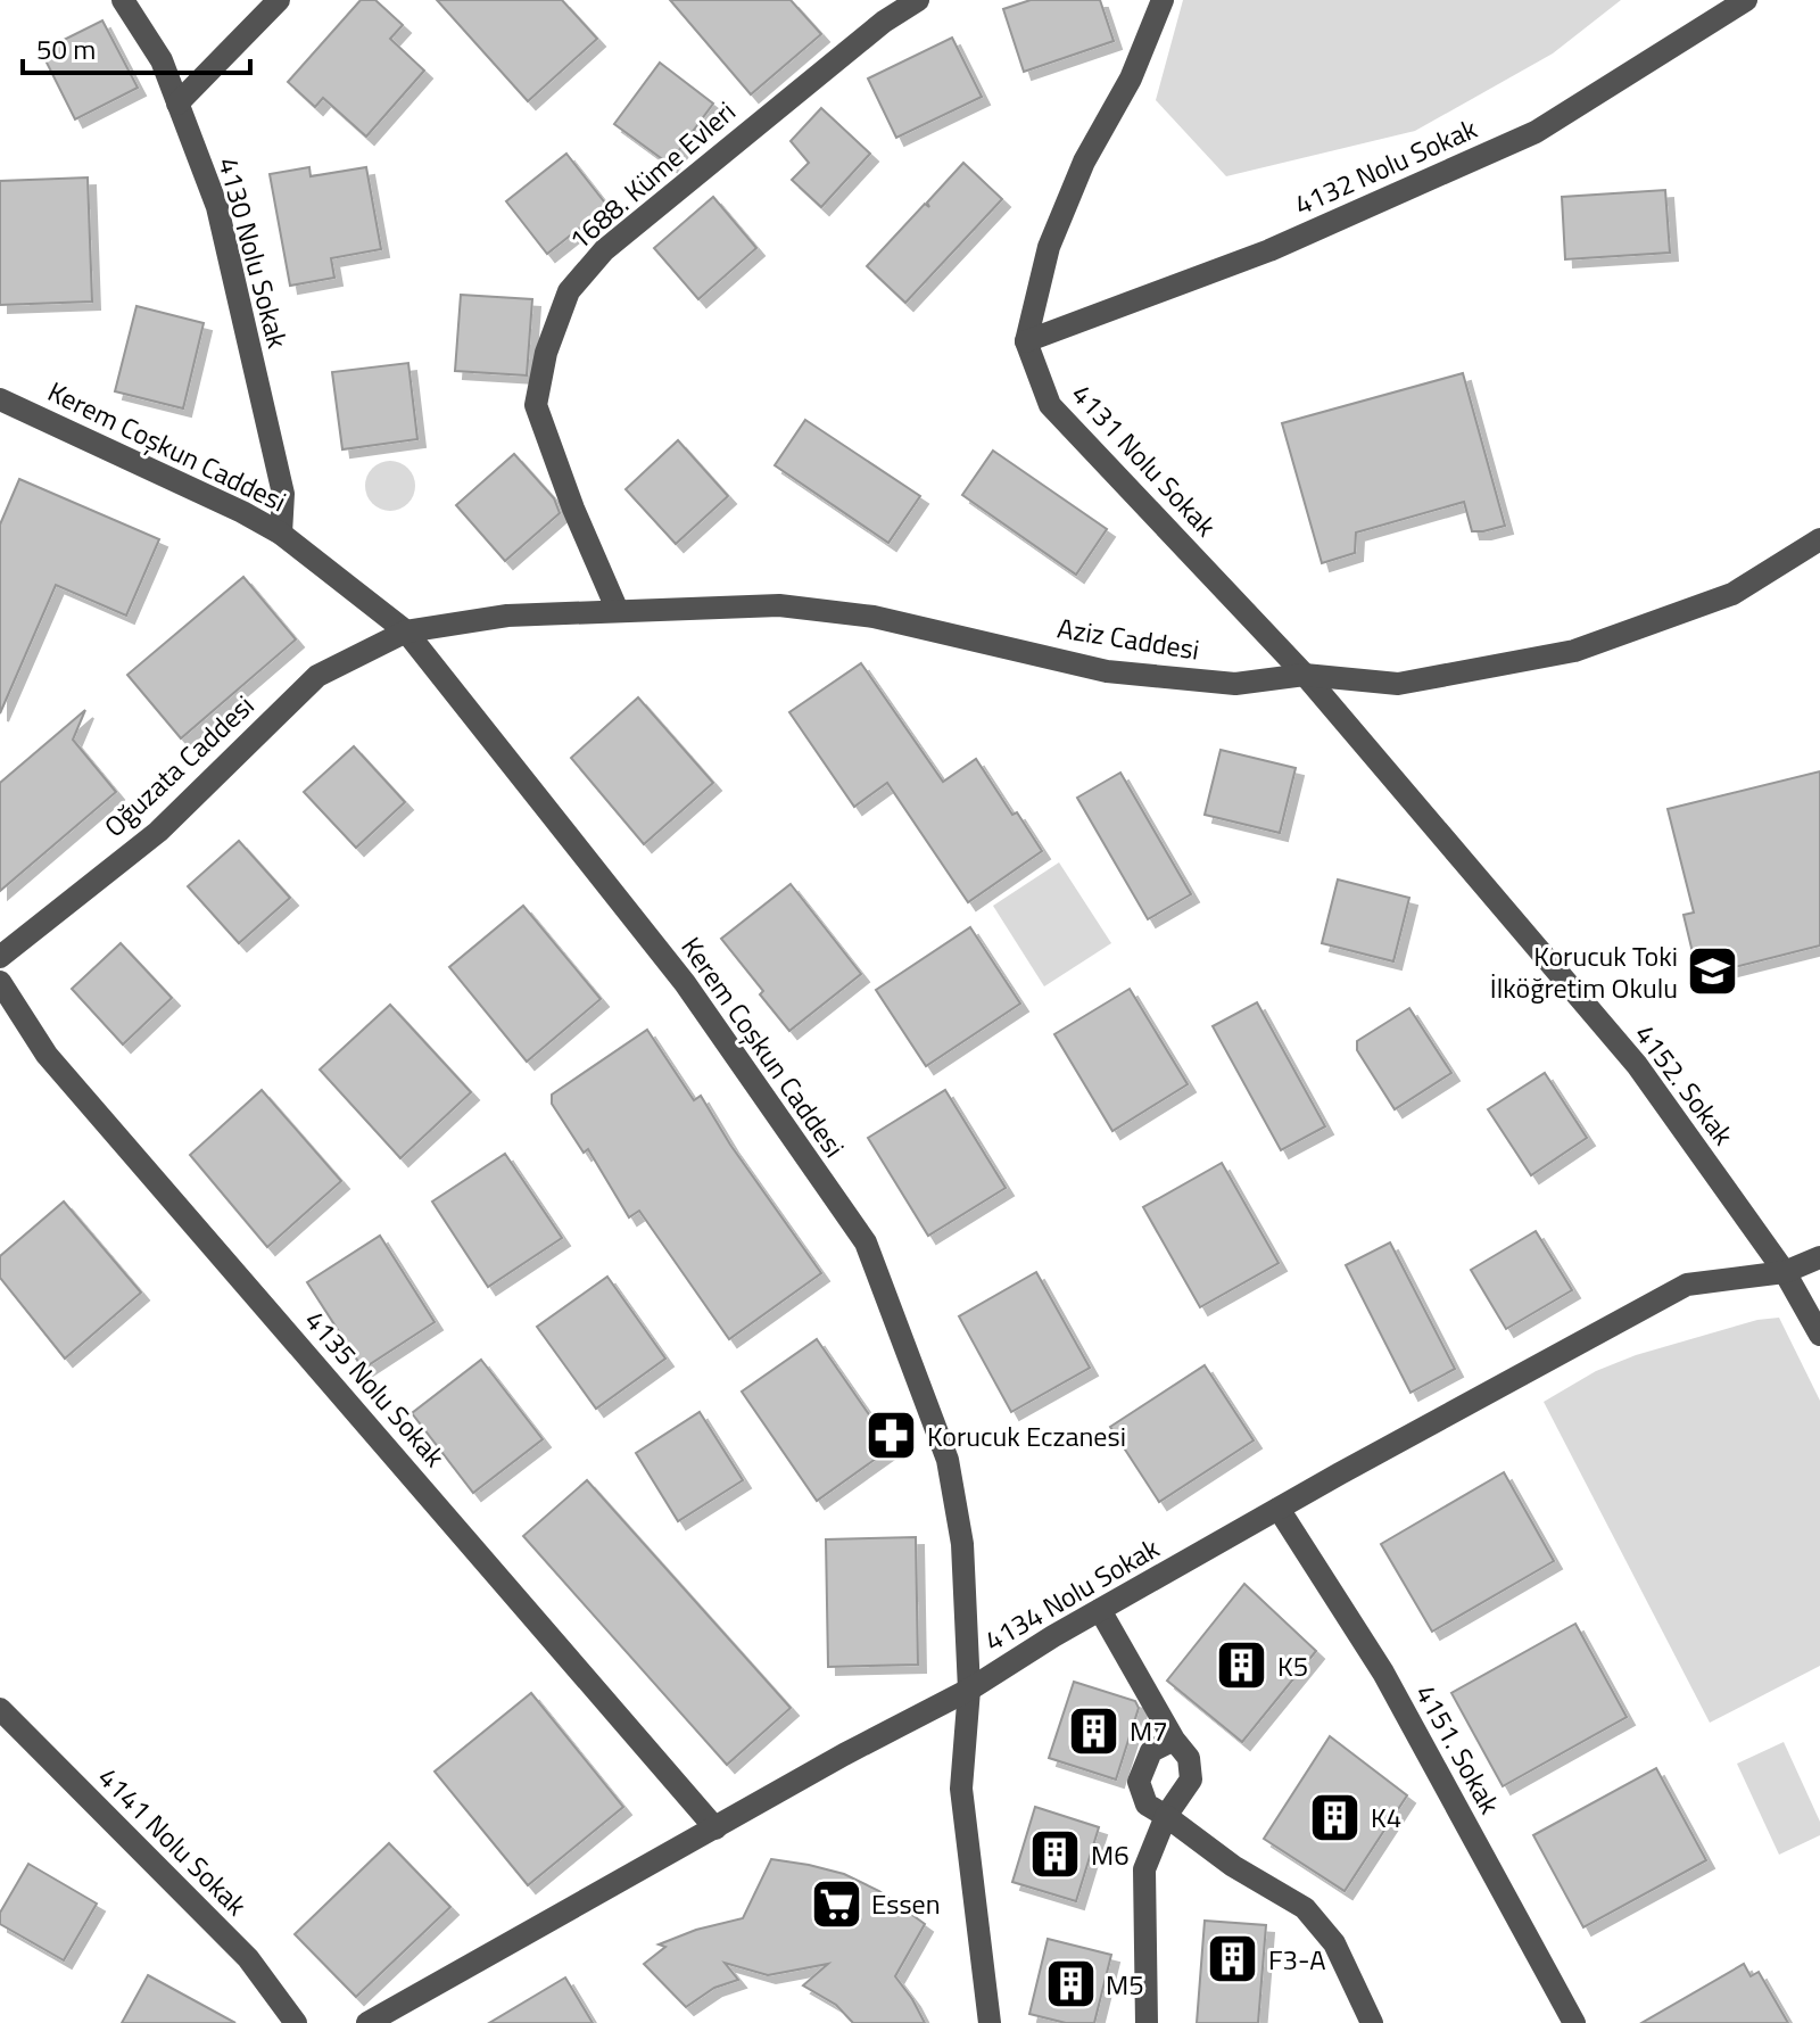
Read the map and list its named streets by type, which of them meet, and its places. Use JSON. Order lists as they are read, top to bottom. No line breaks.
{"streets":{"street":["4132 Nolu Sokak","1688. Küme Evleri","4130 Nolu Sokak","Kerem Coşkun Caddesi","4131 Nolu Sokak","Aziz Caddesi","Oğuzata Caddesi","4152. Sokak","4135 Nolu Sokak","4134 Nolu Sokak","4151. Sokak","4141 Nolu Sokak"]},"crossings":[["4132 Nolu Sokak","4131 Nolu Sokak"],["1688. Küme Evleri","Aziz Caddesi"],["4130 Nolu Sokak","Kerem Coşkun Caddesi"],["Kerem Coşkun Caddesi","Aziz Caddesi"],["Kerem Coşkun Caddesi","Oğuzata Caddesi"],["Kerem Coşkun Caddesi","4134 Nolu Sokak"],["4131 Nolu Sokak","Aziz Caddesi"],["4131 Nolu Sokak","4152. Sokak"],["Aziz Caddesi","Oğuzata Caddesi"],["Aziz Caddesi","4152. Sokak"],["4152. Sokak","4134 Nolu Sokak"],["4135 Nolu Sokak","4134 Nolu Sokak"],["4134 Nolu Sokak","4151. Sokak"]],"places":{"school or university":["Korucuk Toki İlköğretim Okulu"],"pharmacy":["Korucuk Eczanesi"],"building":["K5","M7","K4","M6","F3-A","M5"],"supermarket":["Essen"]},"scale_bar":"50 m"}
